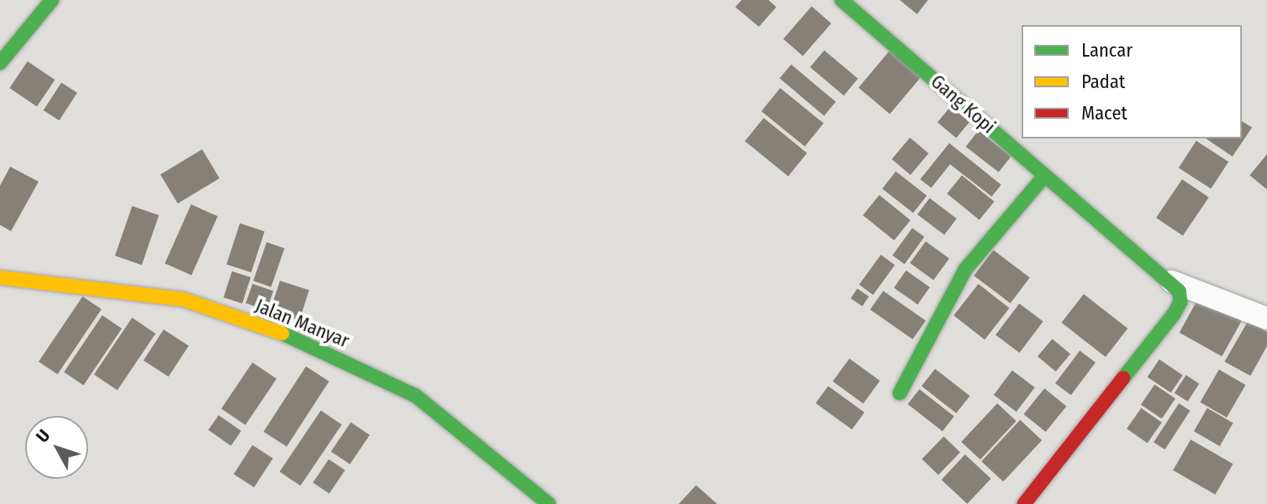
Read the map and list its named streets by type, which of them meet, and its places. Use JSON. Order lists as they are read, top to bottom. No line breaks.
{"streets":{"street":["Gang Kopi","Jalan Manyar"]},"legend":["Lancar","Padat","Macet"],"north":"top left"}
